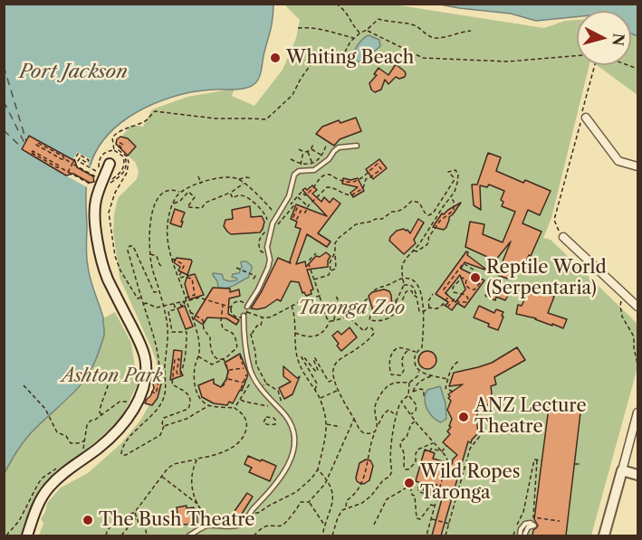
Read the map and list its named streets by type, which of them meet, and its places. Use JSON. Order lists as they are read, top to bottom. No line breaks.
{"water":["Port Jackson"],"parks":["Taronga Zoo","Ashton Park"],"places":["Whiting Beach","Reptile World (Serpentaria)","ANZ Lecture Theatre","Wild Ropes Taronga","The Bush Theatre"],"north":"right"}
